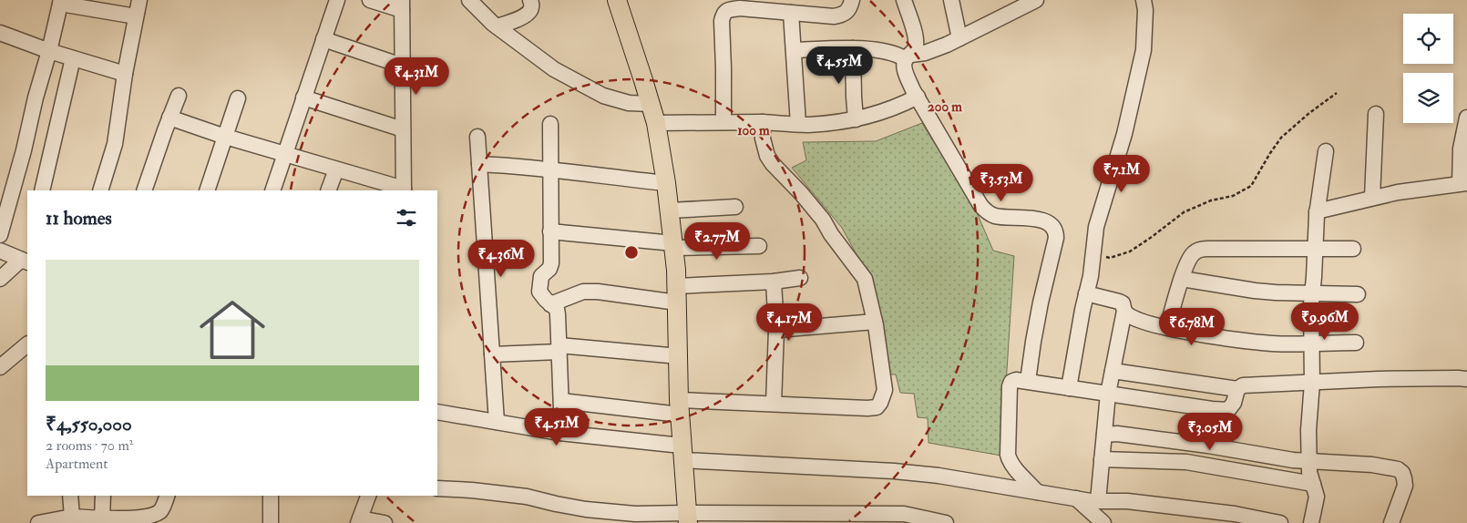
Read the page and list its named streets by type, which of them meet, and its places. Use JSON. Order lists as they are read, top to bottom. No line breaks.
{"page":{"price":["₹4.55M","₹4.31M","₹7.1M","₹3.53M","₹2.77M","₹4.36M","₹9.96M","₹4.17M","₹6.78M","₹4.51M","₹3.05M"],"heading":"11 homes","list":[{"name":"₹4,550,000","note":"2 rooms · 70 m² · Apartment"}]},"rings":["200 m","100 m"]}
